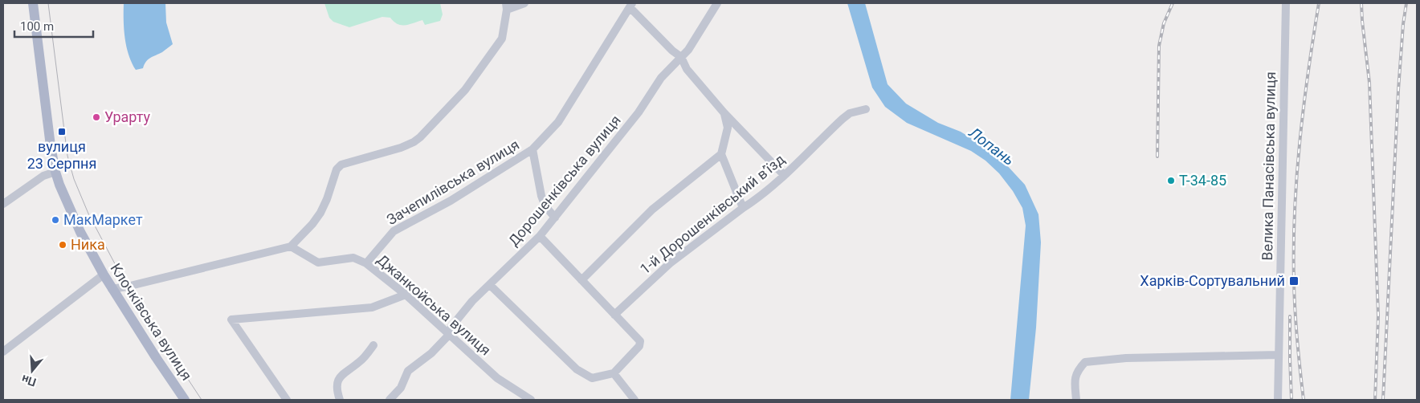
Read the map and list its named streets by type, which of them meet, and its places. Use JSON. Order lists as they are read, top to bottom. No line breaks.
{"streets":{"main road":["Клочківська вулиця"],"street":["Велика Панасівська вулиця","Дорошенківська вулиця","Зачепилівська вулиця","1-й Дорошенківський в’їзд","Джанкойська вулиця"]},"crossings":[["Дорошенківська вулиця","Джанкойська вулиця"],["Зачепилівська вулиця","Джанкойська вулиця"]],"water":["Лопань"],"places":{"other":["Урарту","Т-34-85","МакМаркет","Ника"],"transit":["вулиця 23 Серпня","Харків-Сортувальний"]},"scale_bar":"100 m","north":"bottom"}
